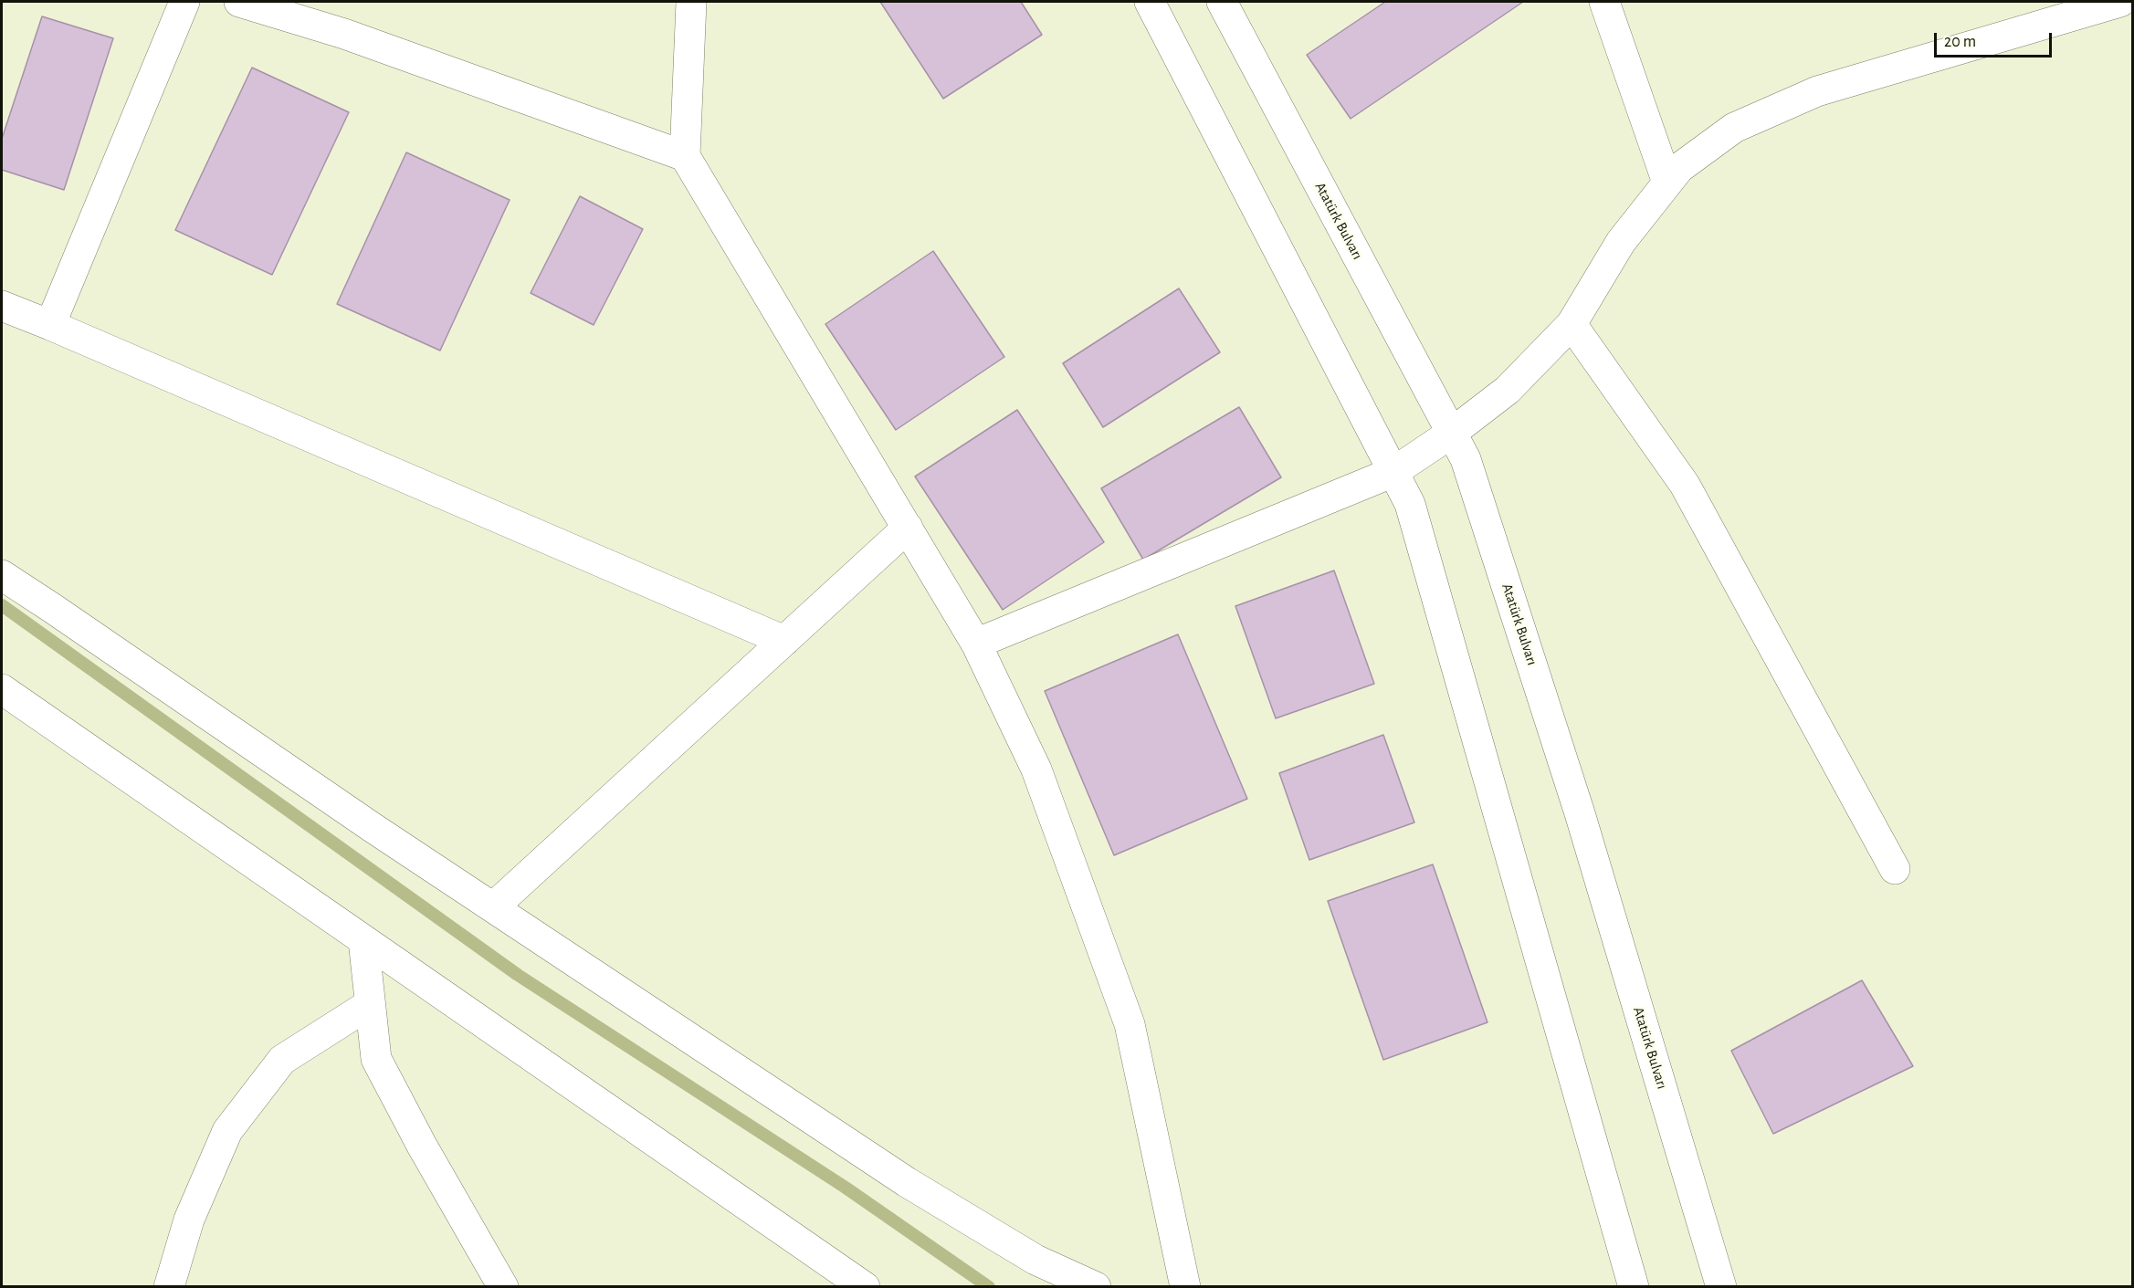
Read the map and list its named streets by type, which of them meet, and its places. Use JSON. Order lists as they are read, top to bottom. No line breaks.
{"streets":{"street":["Atatürk Bulvarı"]},"scale_bar":"20 m"}
